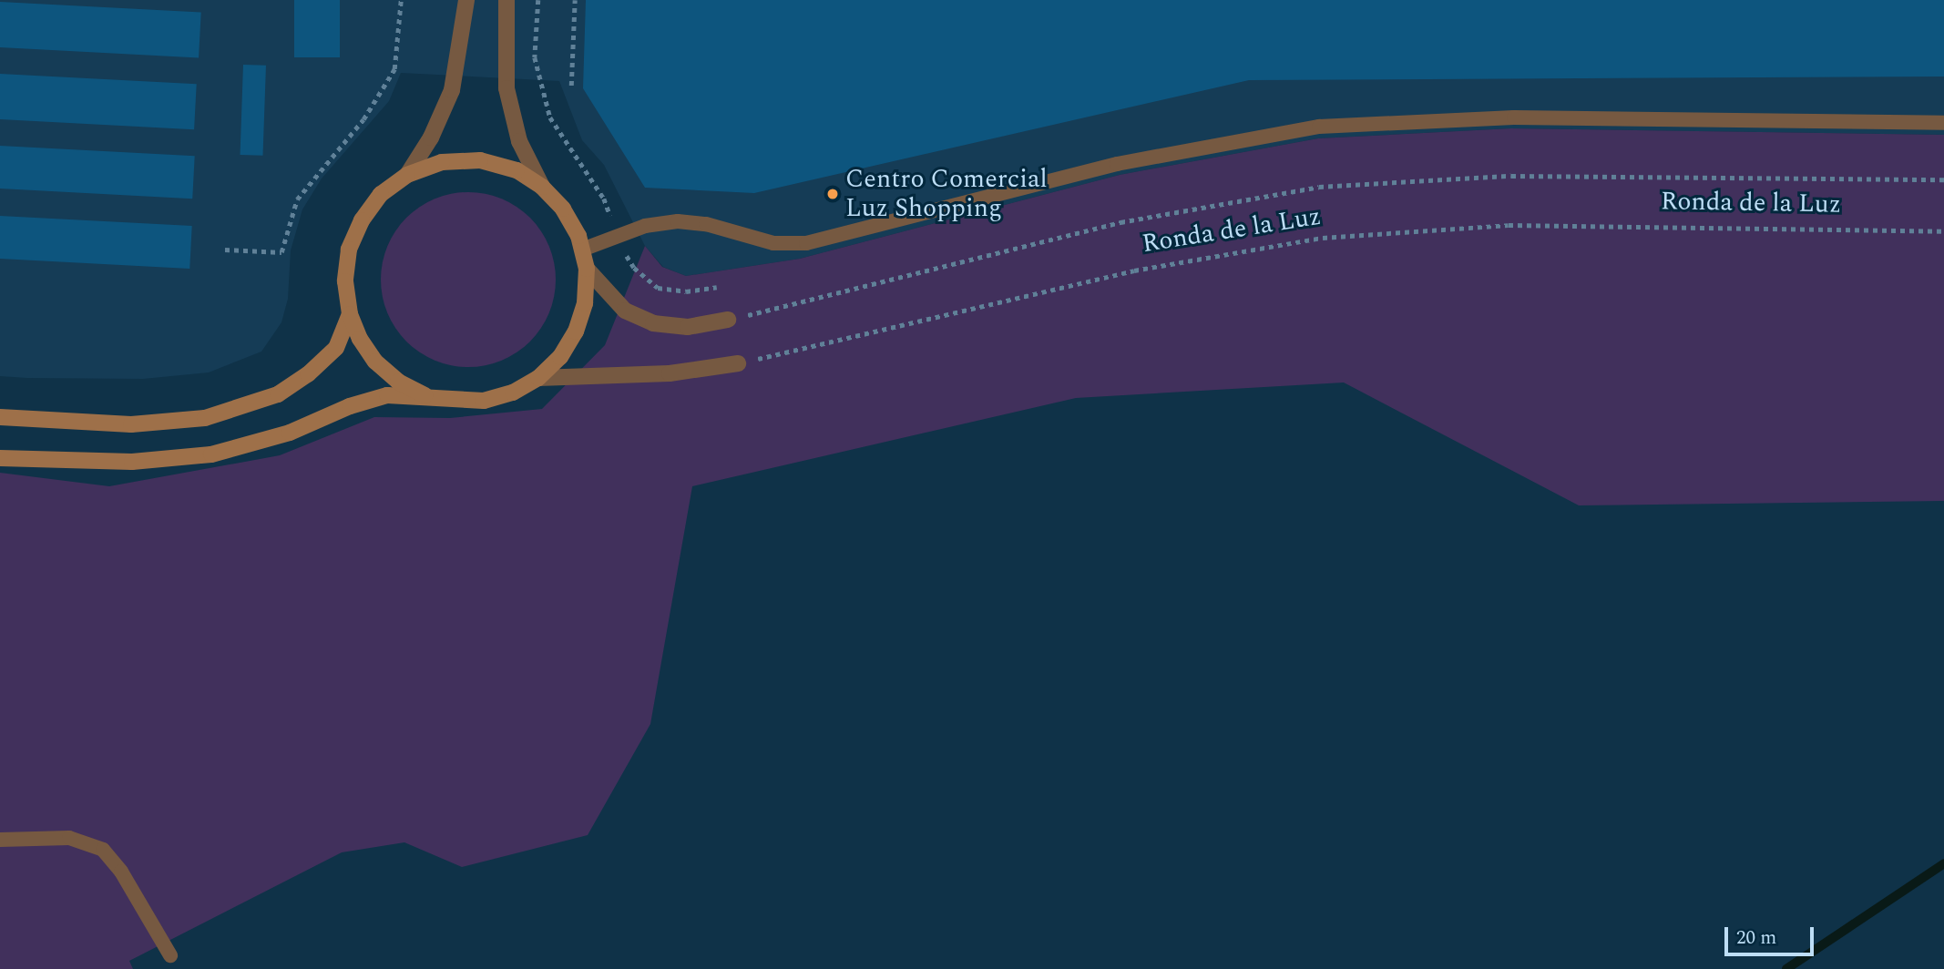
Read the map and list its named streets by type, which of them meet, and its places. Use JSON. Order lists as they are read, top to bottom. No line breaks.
{"streets":{"path":["Ronda de la Luz"]},"places":["Centro Comercial Luz Shopping"],"scale_bar":"20 m"}
